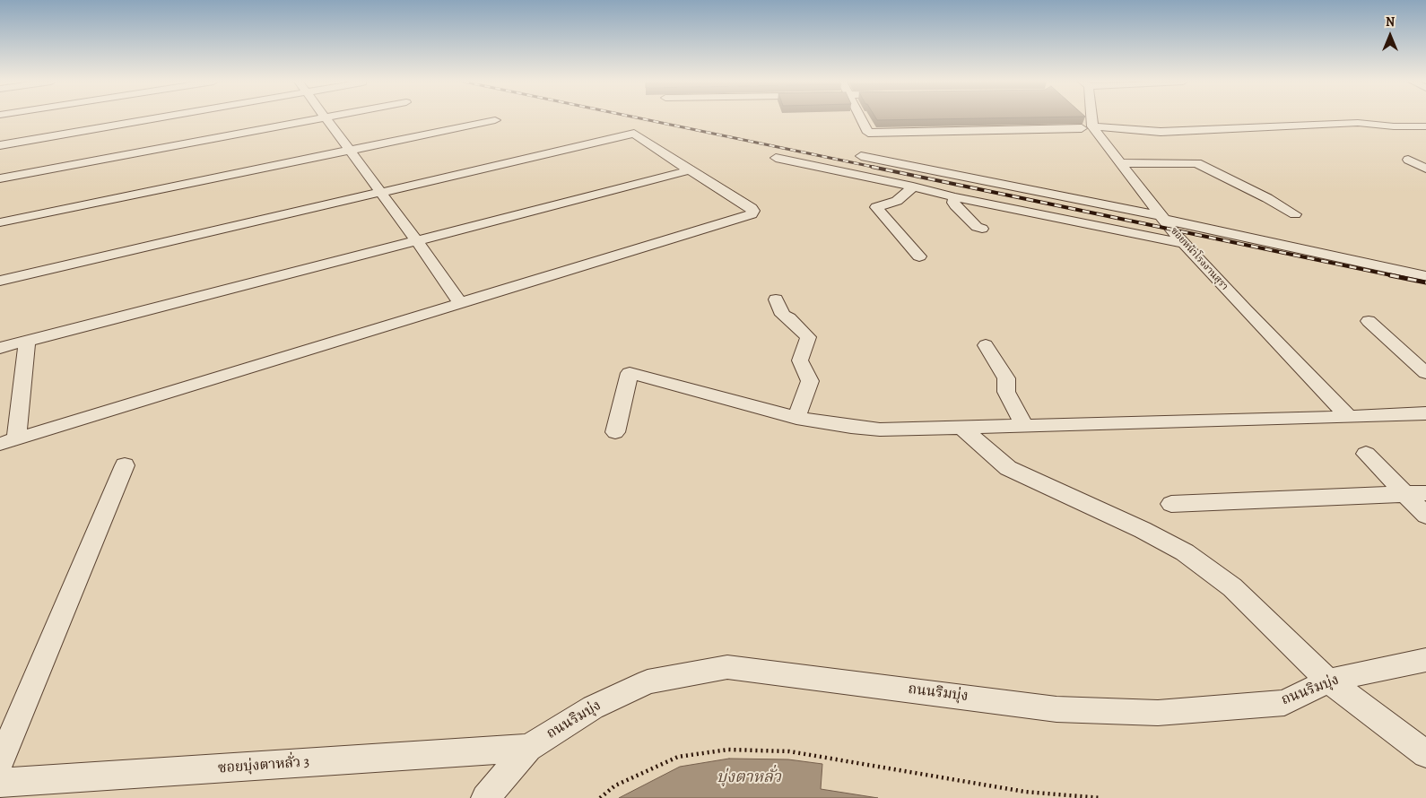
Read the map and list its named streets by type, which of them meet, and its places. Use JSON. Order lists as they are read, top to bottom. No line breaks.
{"streets":{"street":["ซอยหน้าโรงงานสุรา","ถนนริมบุ่ง","ซอยบุ่งตาหลั่ว 3"]},"crossings":[["ถนนริมบุ่ง","ซอยบุ่งตาหลั่ว 3"]],"water":["บุ่งตาหลั่ว"],"north":"top"}
